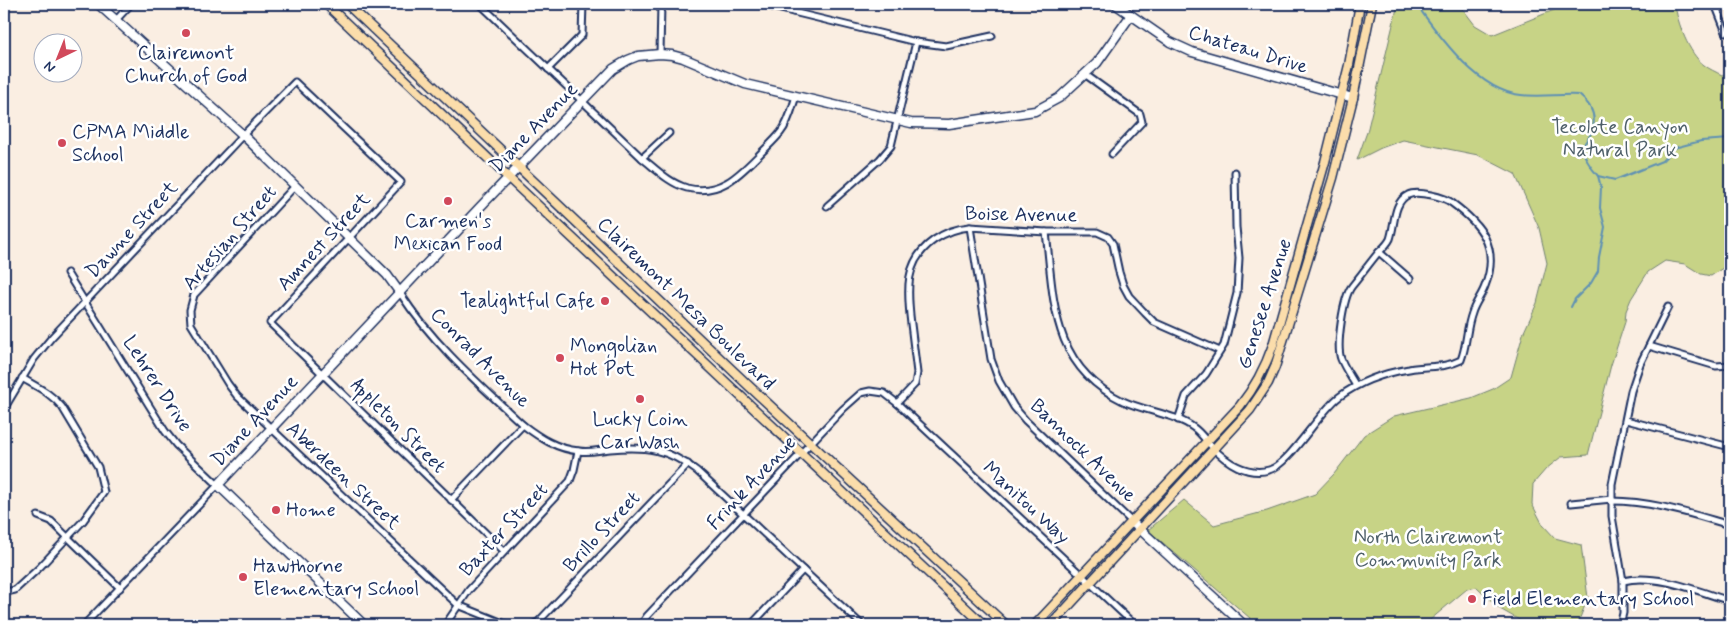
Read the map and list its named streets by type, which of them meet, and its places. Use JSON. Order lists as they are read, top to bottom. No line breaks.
{"streets":{"main road":["Clairemont Mesa Boulevard","Genesee Avenue"],"street":["Chateau Drive","Diane Avenue","Boise Avenue","Dawne Street","Artesian Street","Amnest Street","Conrad Avenue","Lehrer Drive","Appleton Street","Bannock Avenue","Aberdeen Street","Frink Avenue","Manitou Way","Baxter Street","Brillo Street"]},"crossings":[["Chateau Drive","Diane Avenue"],["Chateau Drive","Genesee Avenue"],["Diane Avenue","Clairemont Mesa Boulevard"],["Diane Avenue","Conrad Avenue"],["Diane Avenue","Lehrer Drive"],["Diane Avenue","Appleton Street"],["Diane Avenue","Aberdeen Street"],["Boise Avenue","Bannock Avenue"],["Boise Avenue","Frink Avenue"],["Boise Avenue","Manitou Way"],["Dawne Street","Amnest Street"],["Dawne Street","Conrad Avenue"],["Dawne Street","Lehrer Drive"],["Artesian Street","Conrad Avenue"],["Artesian Street","Aberdeen Street"],["Amnest Street","Conrad Avenue"],["Amnest Street","Appleton Street"],["Clairemont Mesa Boulevard","Frink Avenue"],["Genesee Avenue","Bannock Avenue"],["Genesee Avenue","Manitou Way"],["Conrad Avenue","Frink Avenue"],["Conrad Avenue","Baxter Street"],["Conrad Avenue","Brillo Street"],["Appleton Street","Baxter Street"],["Aberdeen Street","Baxter Street"],["Frink Avenue","Manitou Way"]],"parks":["Tecolote Canyon Natural Park","North Clairemont Community Park"],"places":["Clairemont Church of God","CPMA Middle School","Carmen's Mexican Food","Tealightful Cafe","Mongolian Hot Pot","Lucky Coin Car Wash","Home","Hawthorne Elementary School","Field Elementary School"],"north":"bottom left"}
